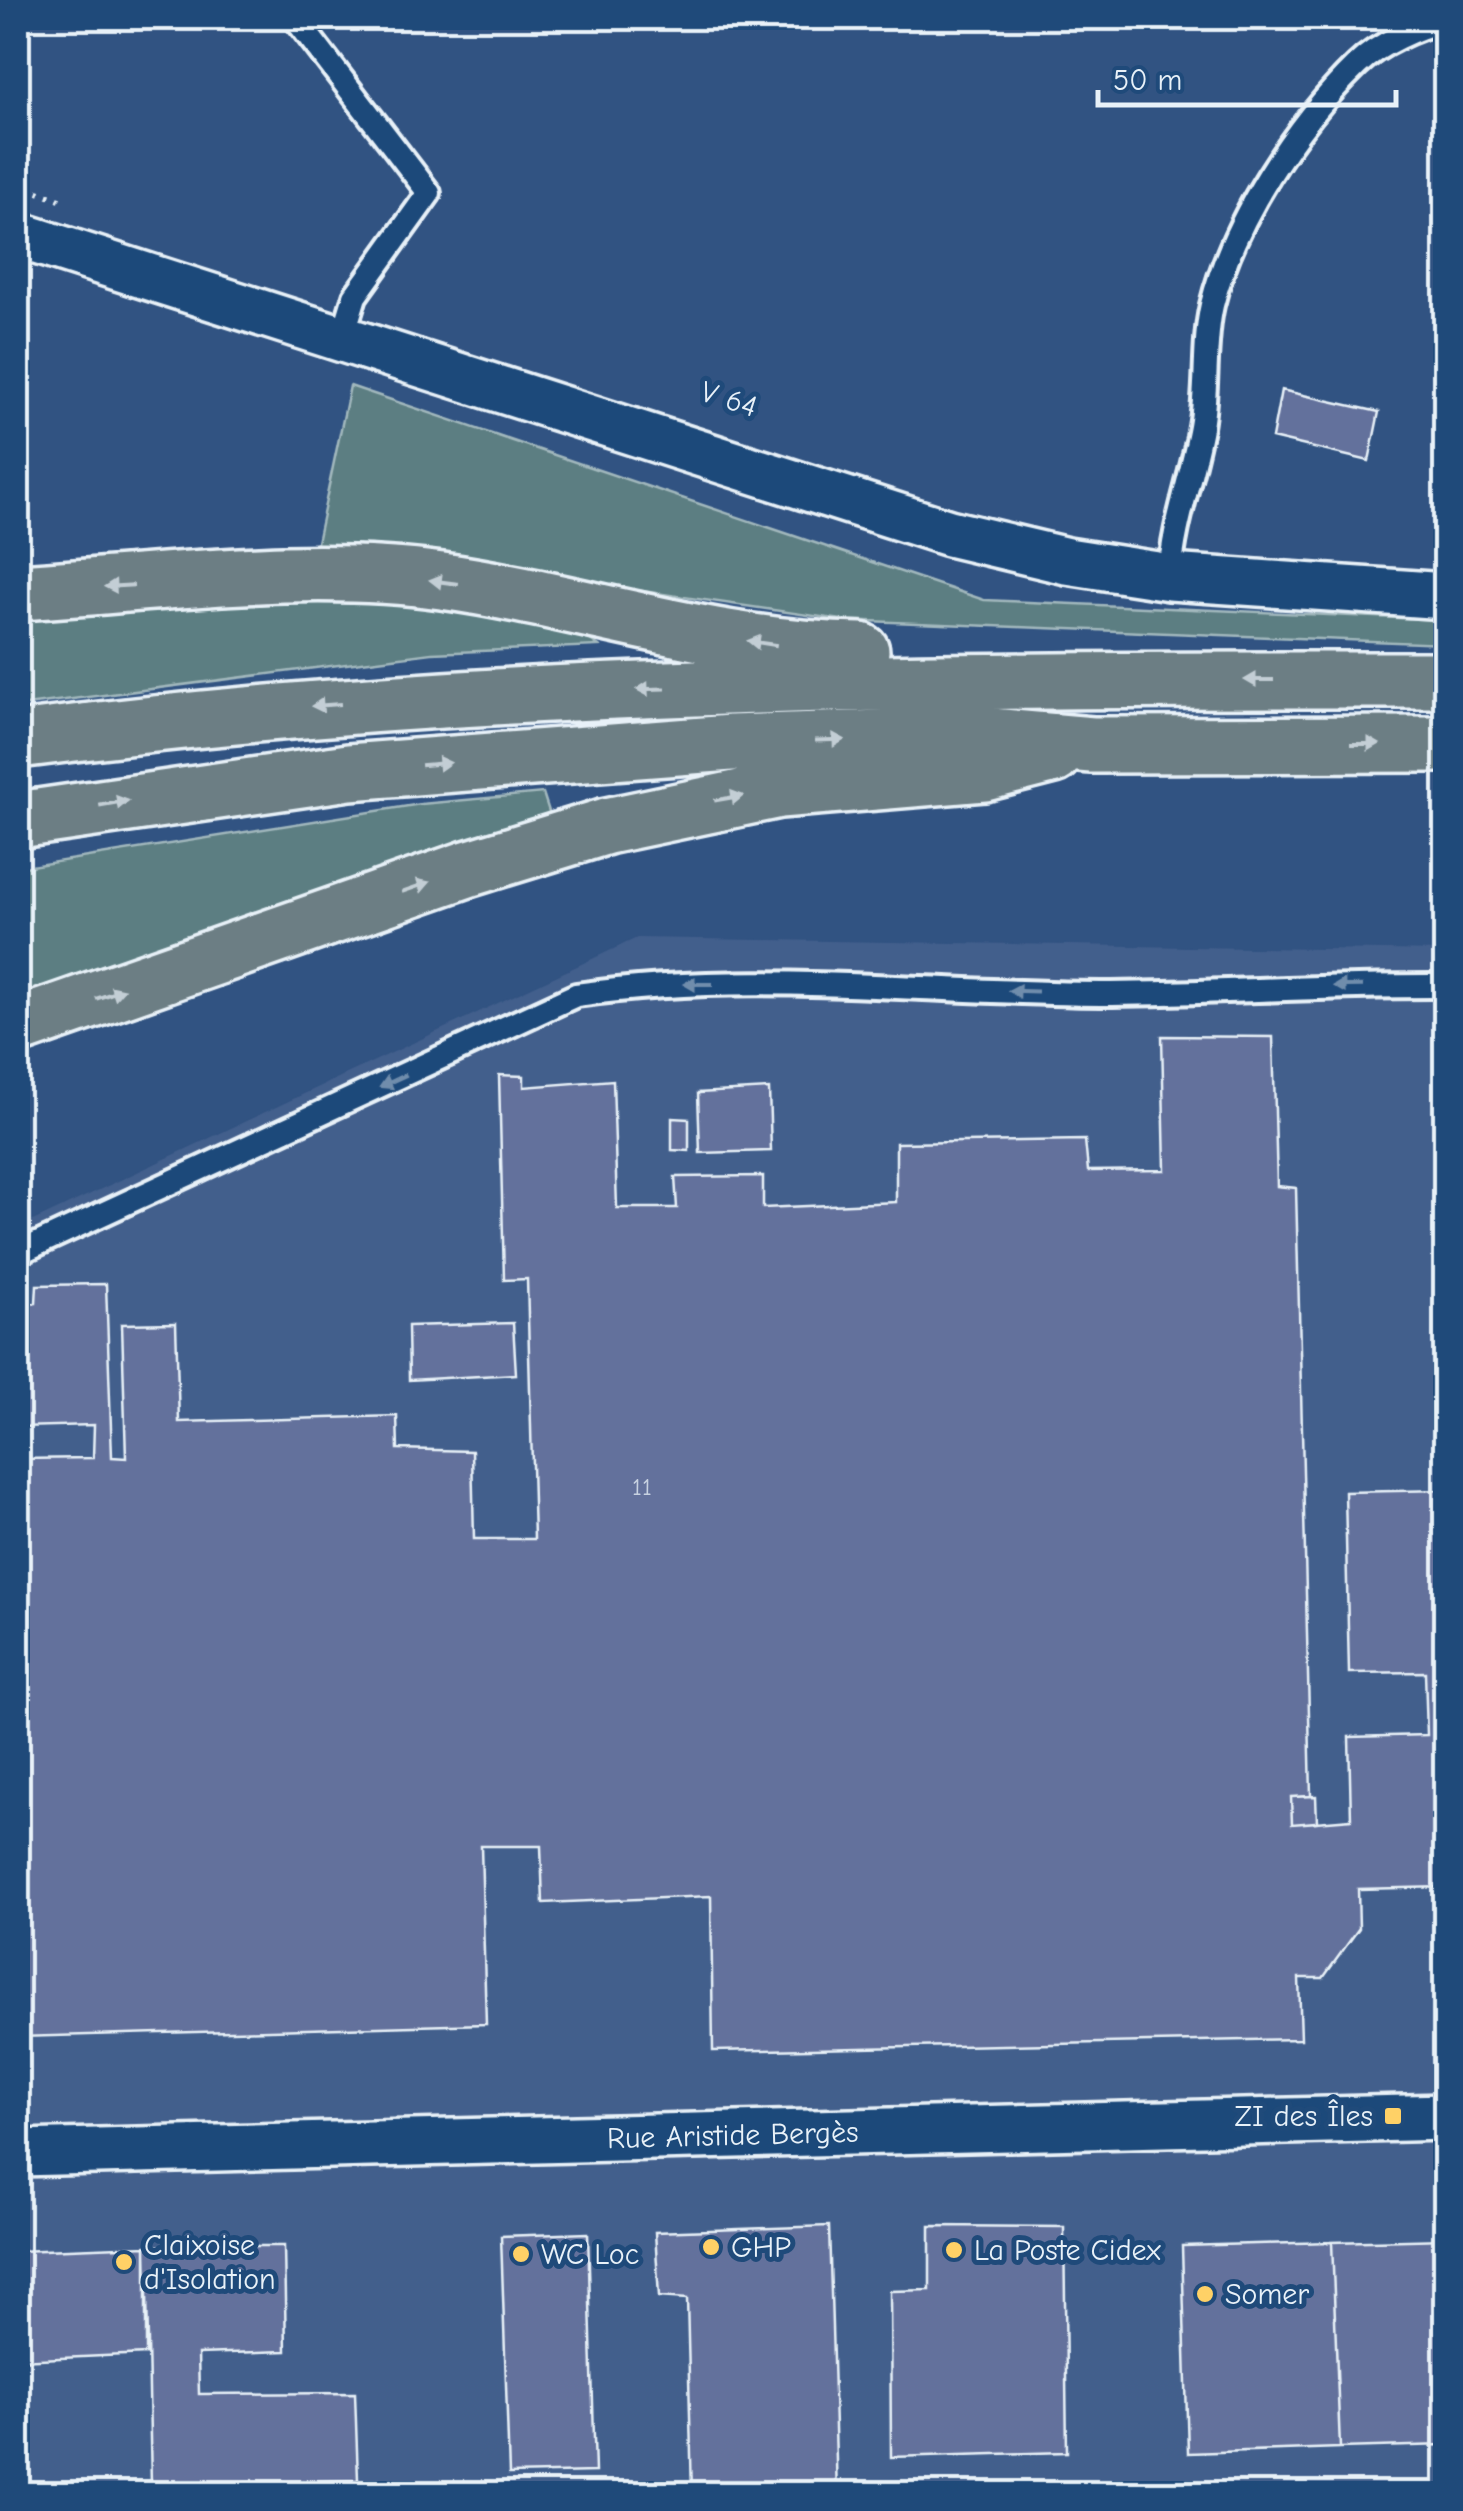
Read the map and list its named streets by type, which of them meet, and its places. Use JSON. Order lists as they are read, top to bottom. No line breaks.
{"streets":{"street":["Rue Aristide Bergès"]},"places":{"transit":["ZI des Îles"],"other":["GHP","La Poste Cidex","WC Loc","Claixoise d'Isolation","Somer"]},"house_numbers":["11"],"scale_bar":"50 m"}
